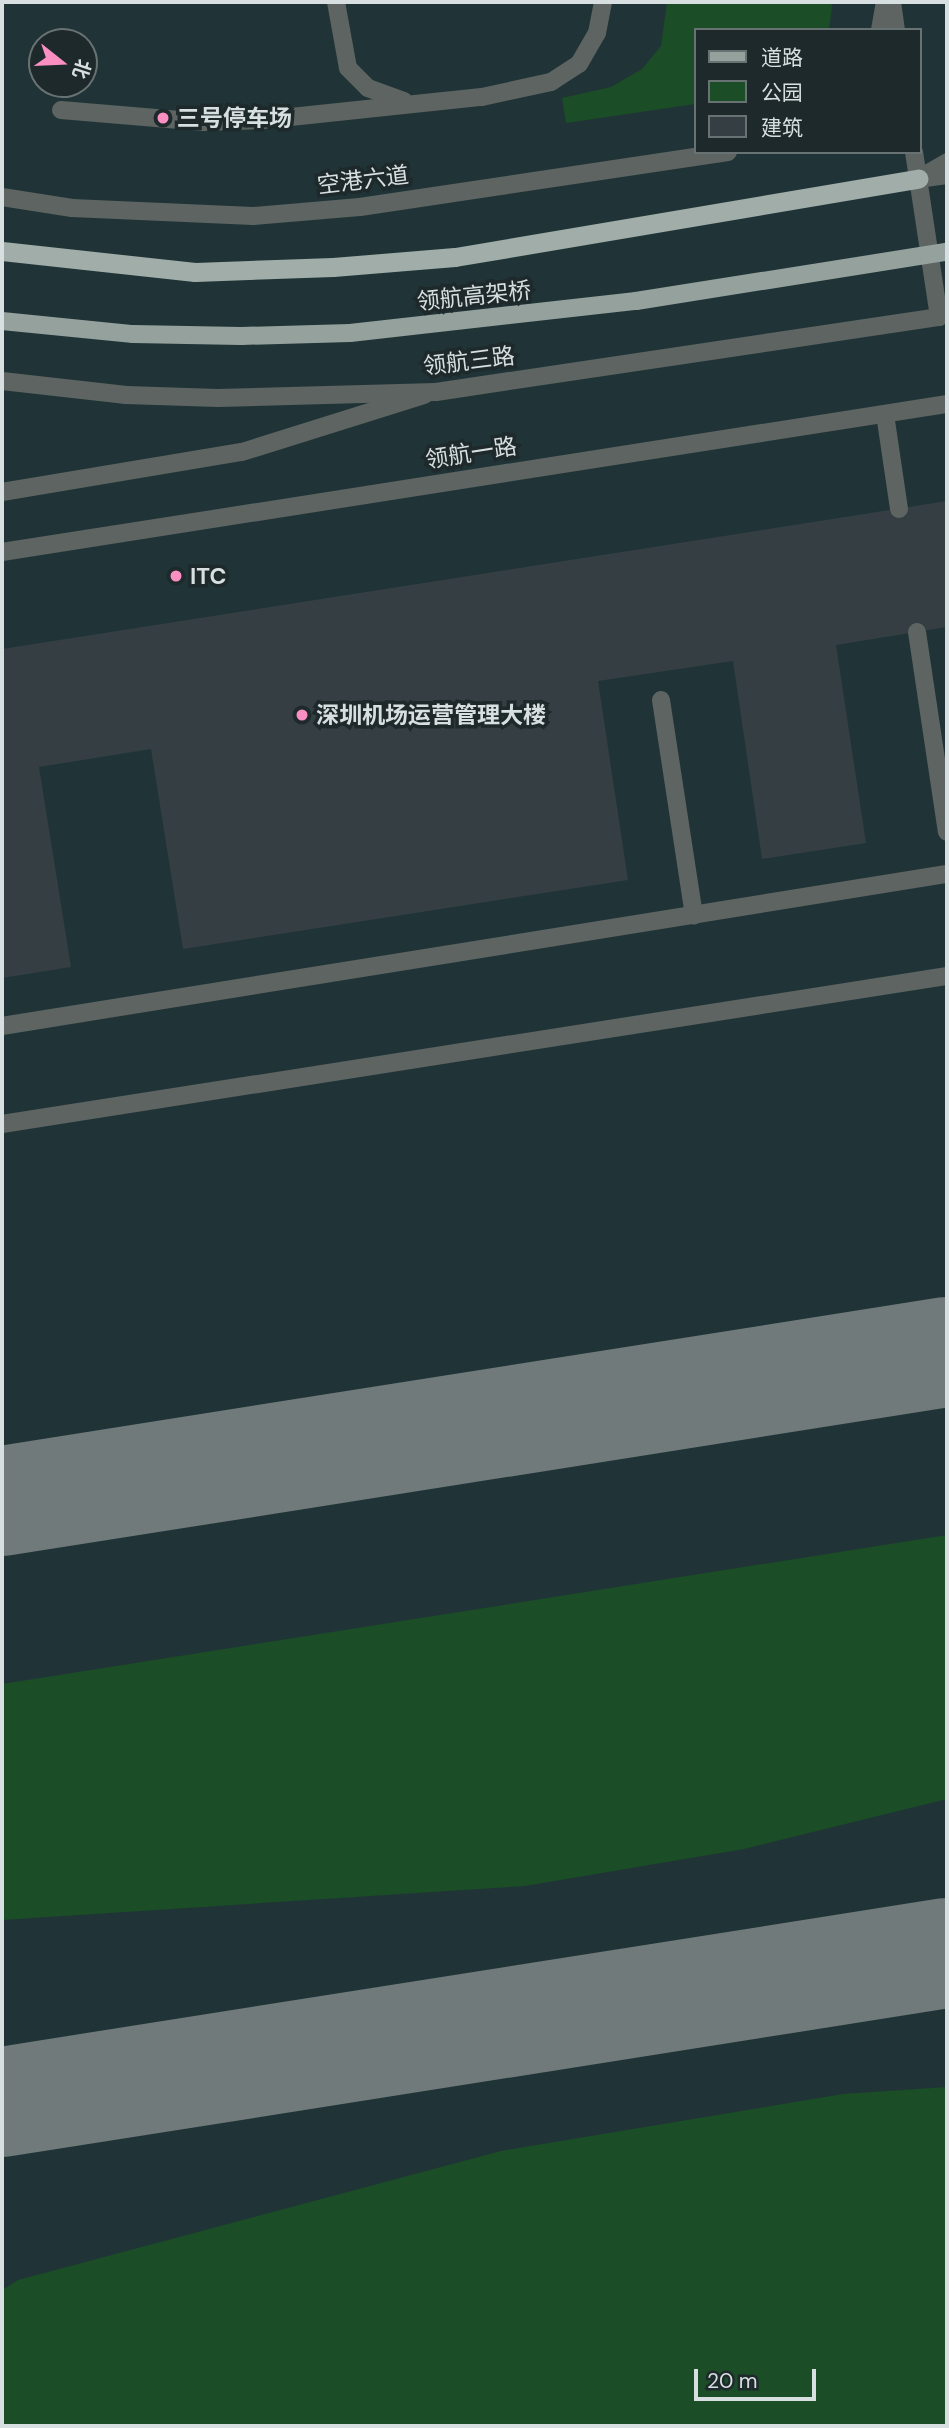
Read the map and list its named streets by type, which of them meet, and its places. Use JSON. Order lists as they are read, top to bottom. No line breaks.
{"streets":{"main road":["领航高架桥"],"street":["空港六道","领航三路","领航一路"]},"places":["三号停车场","ITC","深圳机场运营管理大楼"],"legend":["道路","公园","建筑"],"scale_bar":"20 m","north":"right"}
